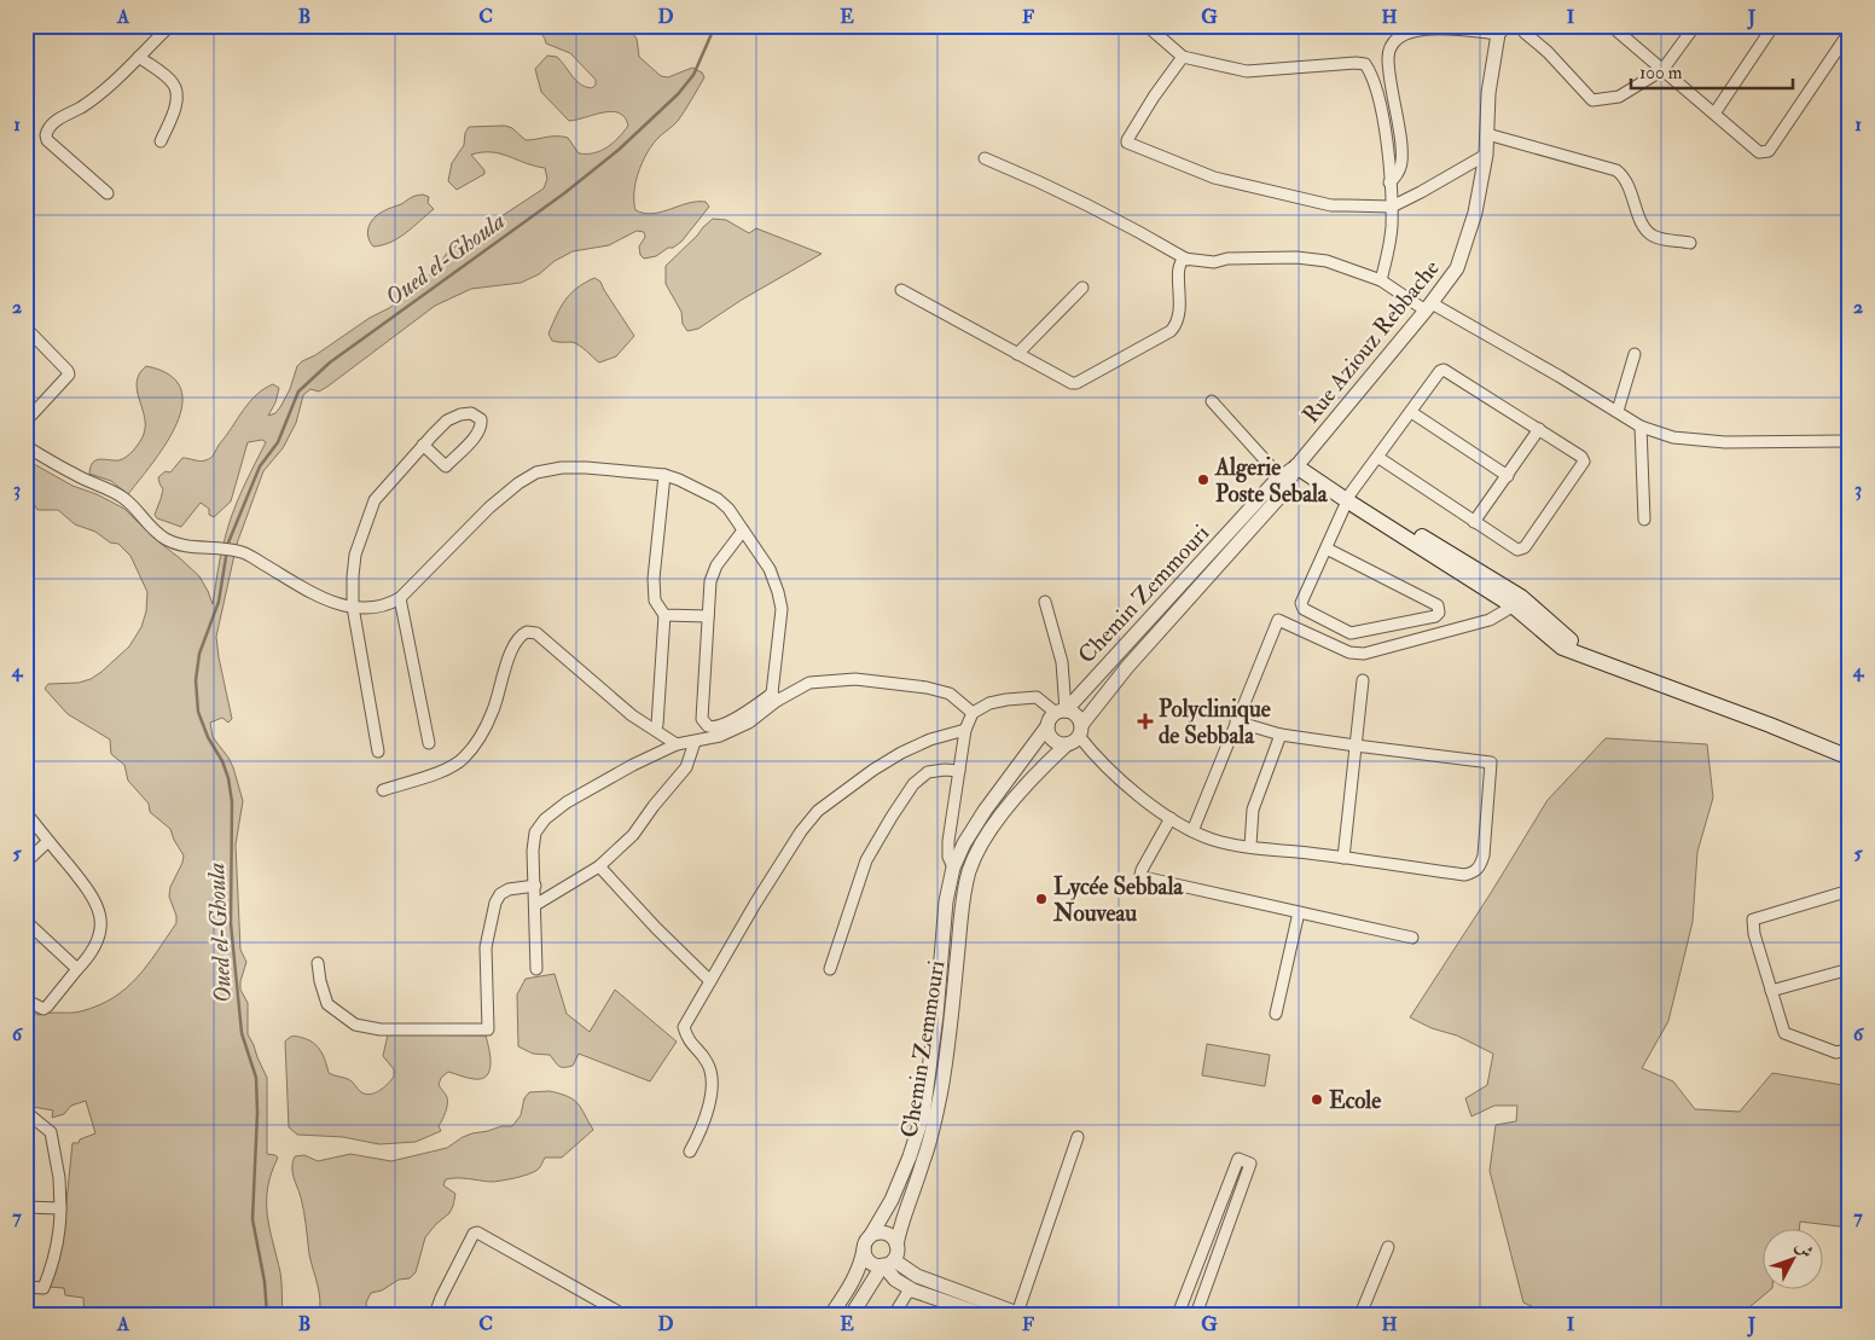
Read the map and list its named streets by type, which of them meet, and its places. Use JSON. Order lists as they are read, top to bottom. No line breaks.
{"streets":{"street":["Rue Aziouz Rebbache","Chemin Zemmouri"]},"crossings":[["Rue Aziouz Rebbache","Chemin Zemmouri"]],"water":["Oued el-Ghoula"],"places":{"other":["Algerie Poste Sebala","Lycée Sebbala Nouveau","Ecole"],"health":["Polyclinique de Sebbala"]},"scale_bar":"100 m","north":"top right","grid":{"columns":["A","B","C","D","E","F","G","H","I","J"],"rows":["1","2","3","4","5","6","7"]}}
